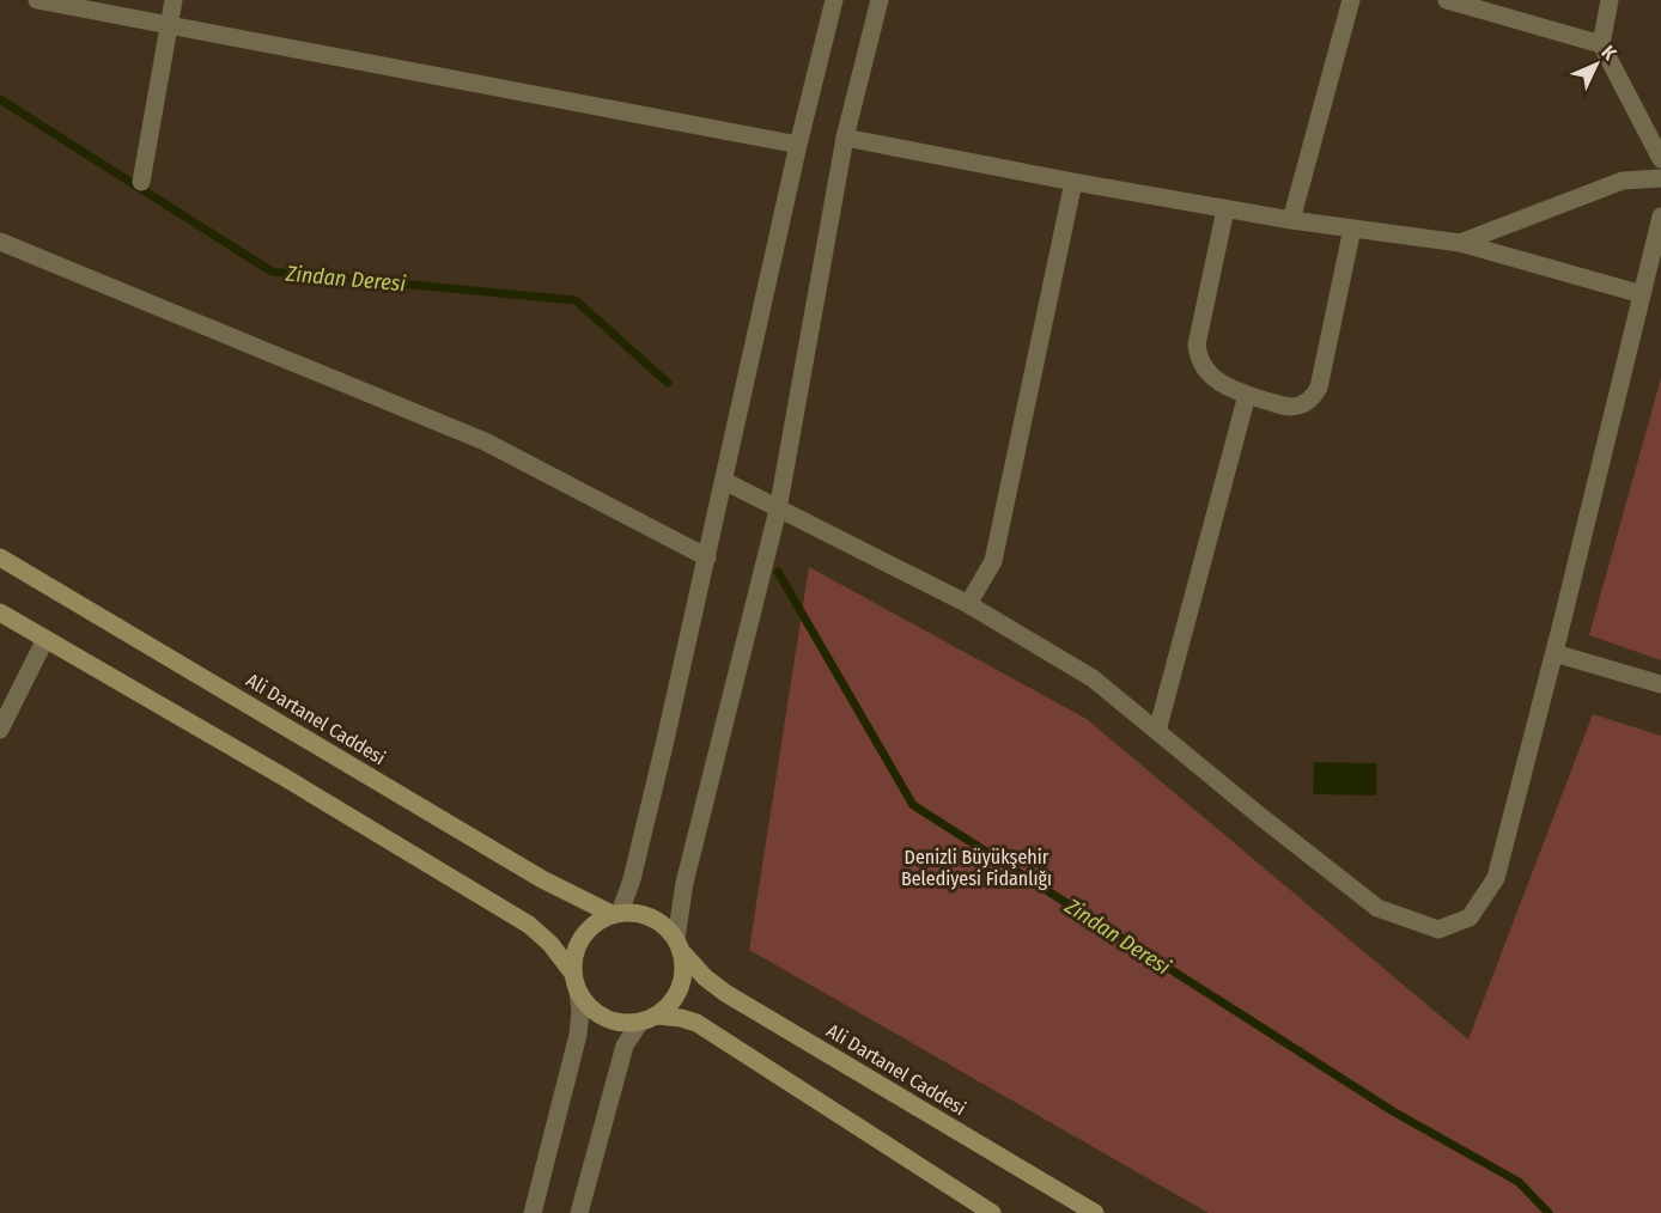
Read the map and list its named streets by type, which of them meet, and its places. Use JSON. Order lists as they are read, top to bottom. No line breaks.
{"streets":{"main road":["Ali Dartanel Caddesi"]},"water":["Zindan Deresi"],"parks":["Denizli Büyükşehir Belediyesi Fidanlığı"],"north":"top right"}
